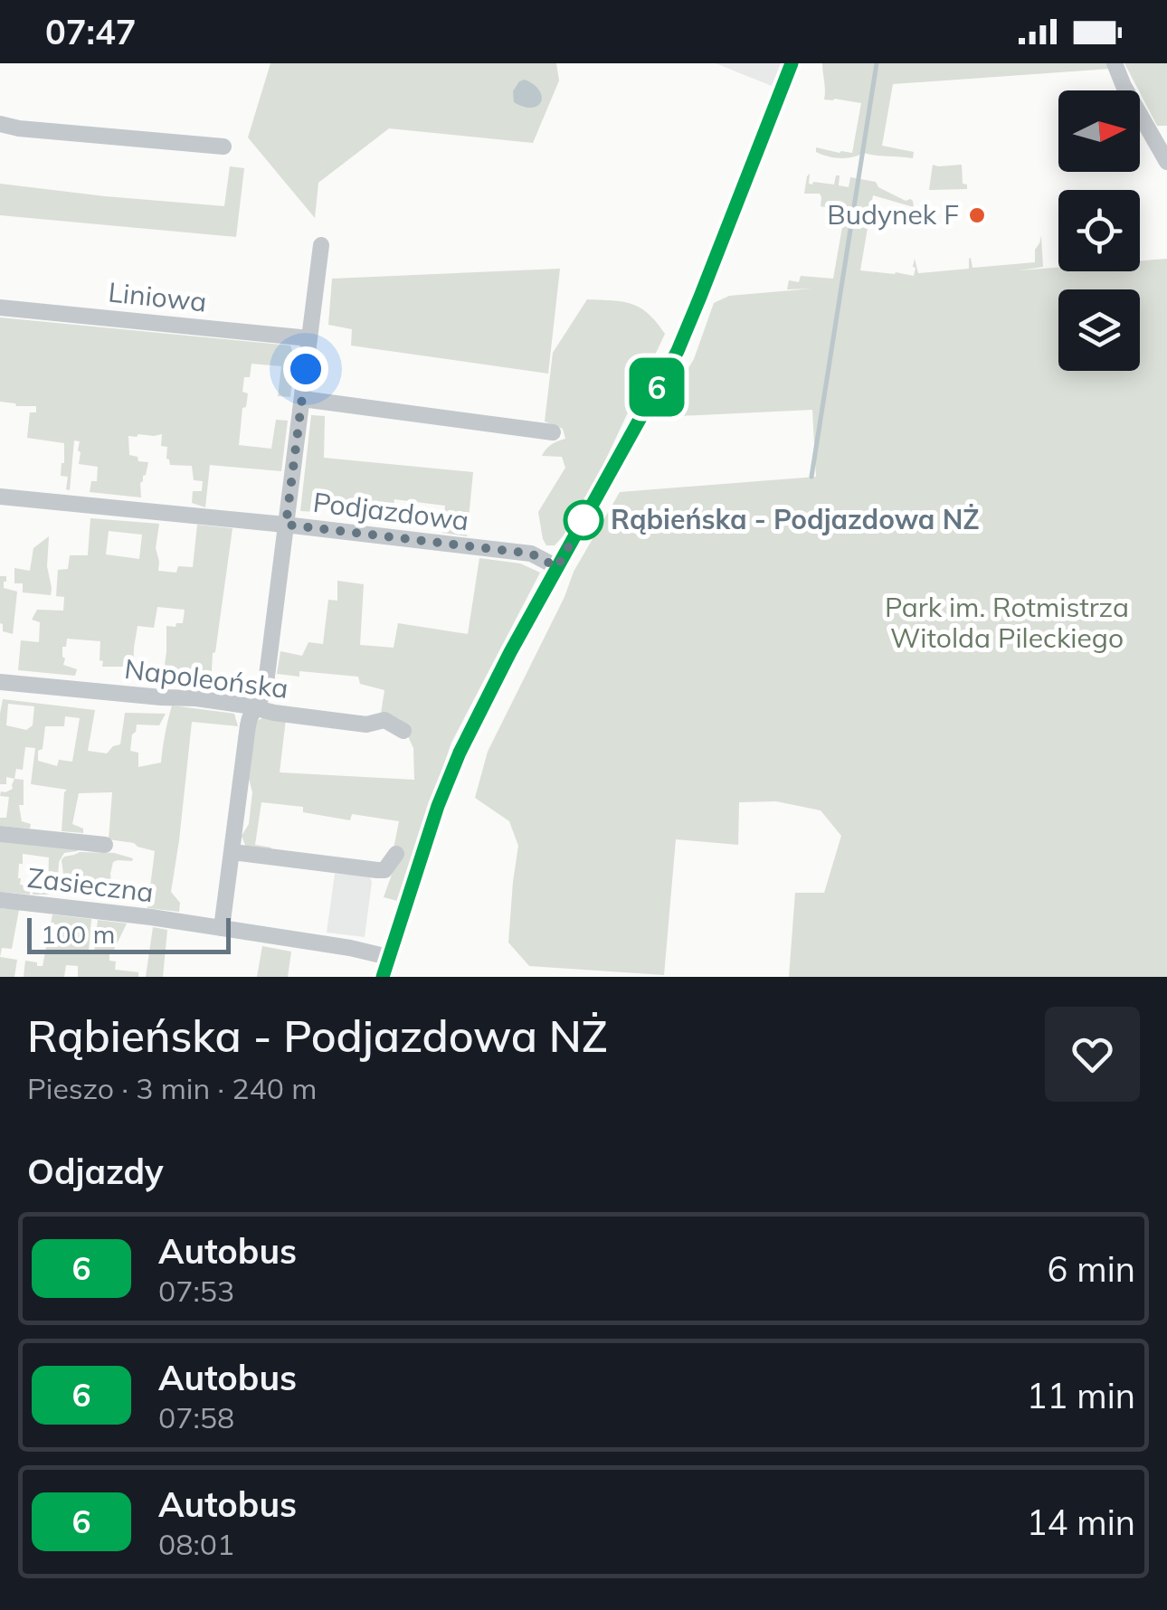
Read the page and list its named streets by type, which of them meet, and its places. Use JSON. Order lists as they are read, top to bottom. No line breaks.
{"streets":{"street":["Liniowa","Podjazdowa","Napoleońska","Zasieczna"]},"parks":["Park im. Rotmistrza Witolda Pileckiego"],"places":["Budynek F","Rąbieńska - Podjazdowa NŻ"],"lines":["bus line 6"],"scale_bar":"100 m","north":"right","page":{"status":"07:47","on_map":"6","scale":"100 m","heading":[["Rąbieńska - Podjazdowa NŻ","Pieszo · 3 min · 240 m"],"Odjazdy"],"list":[{"mark":"6","name":"Autobus","note":"07:53","value":"6 min"},{"mark":"6","name":"Autobus","note":"07:58","value":"11 min"},{"mark":"6","name":"Autobus","note":"08:01","value":"14 min"}]}}
